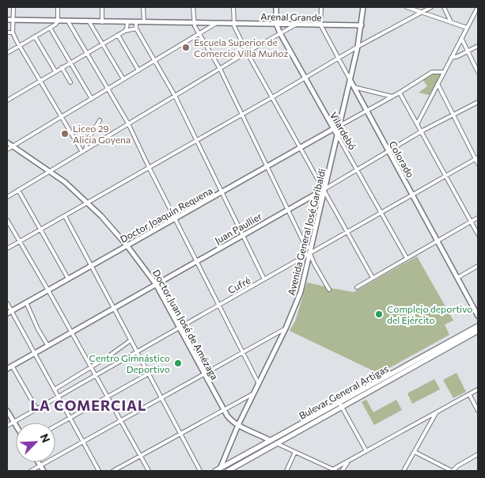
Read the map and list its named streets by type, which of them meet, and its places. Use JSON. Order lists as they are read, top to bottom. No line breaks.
{"streets":{"main road":["Bulevar General Artigas"],"street":["Arenal Grande","Vilardebó","Colorado","Doctor Joaquín Requena","Juan Paullier","Avenida General José Garibaldi","Cufré","Doctor Juan José de Amézaga"]},"crossings":[["Arenal Grande","Vilardebó"],["Arenal Grande","Colorado"],["Arenal Grande","Avenida General José Garibaldi"],["Vilardebó","Doctor Joaquín Requena"],["Vilardebó","Juan Paullier"],["Vilardebó","Avenida General José Garibaldi"],["Vilardebó","Cufré"],["Colorado","Juan Paullier"],["Colorado","Avenida General José Garibaldi"],["Colorado","Cufré"],["Doctor Joaquín Requena","Doctor Juan José de Amézaga"],["Juan Paullier","Avenida General José Garibaldi"],["Juan Paullier","Doctor Juan José de Amézaga"],["Avenida General José Garibaldi","Cufré"],["Avenida General José Garibaldi","Doctor Juan José de Amézaga"],["Avenida General José Garibaldi","Bulevar General Artigas"],["Cufré","Doctor Juan José de Amézaga"],["Doctor Juan José de Amézaga","Bulevar General Artigas"]],"districts":["LA COMERCIAL"],"places":["Escuela Superior de Comercio Villa Muñoz","Liceo 29 Alicia Goyena","Complejo deportivo del Ejército","Centro Gimnástico Deportivo"],"north":"top right"}
